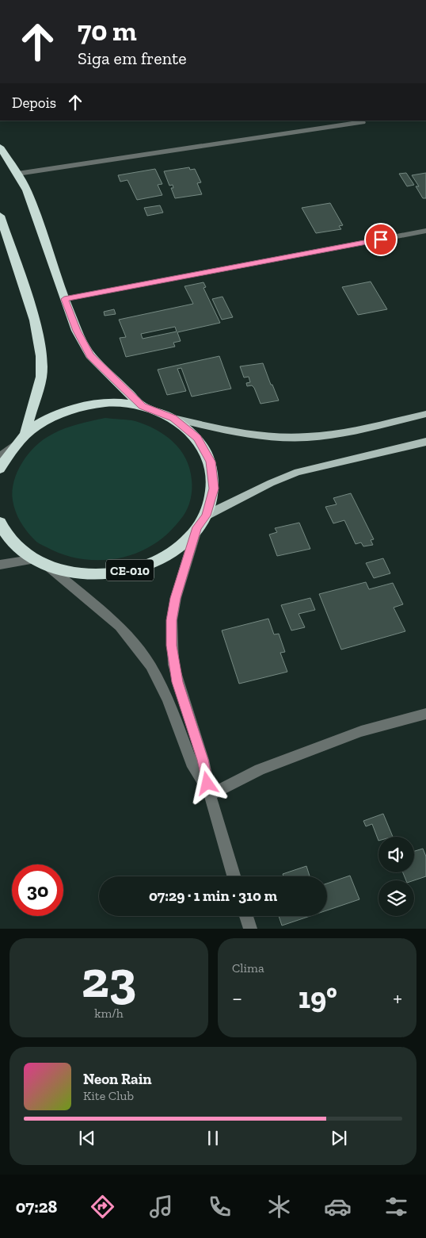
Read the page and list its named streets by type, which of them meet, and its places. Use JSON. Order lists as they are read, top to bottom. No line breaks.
{"streets":{"highway":["CE-010"]},"page":{"turn":["70 m","Siga em frente"],"then":"Depois","limit":"30","trip":"07:29 · 1 min · 310 m","tile":[["23","km/h"],"Clima"],"heat":["−","19°","+"],"song":["Neon Rain","Kite Club"],"tabs":"07:28"}}
